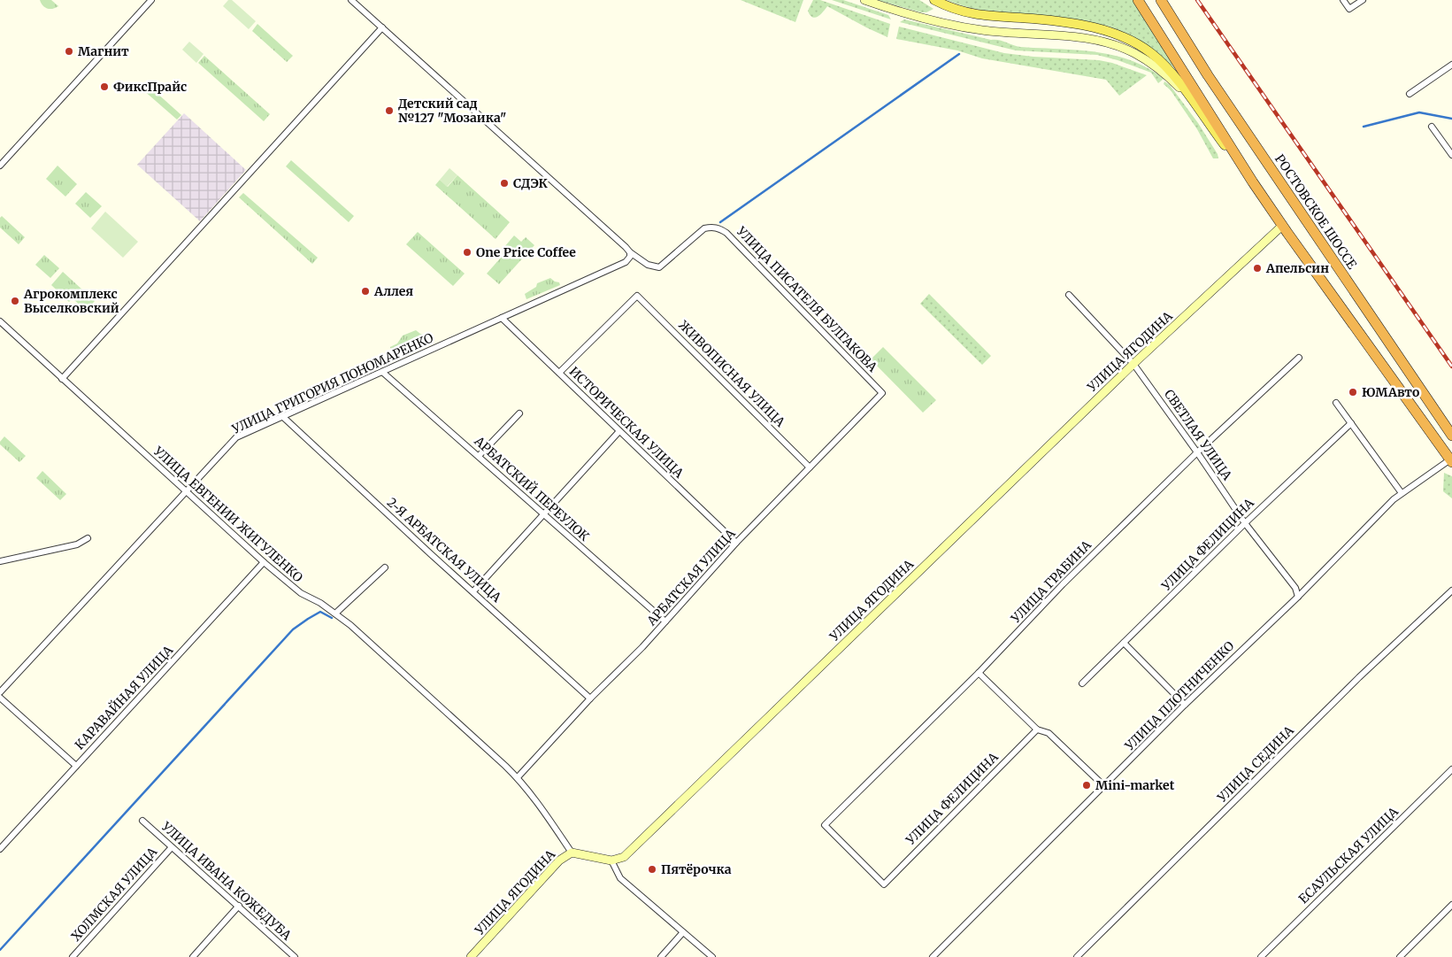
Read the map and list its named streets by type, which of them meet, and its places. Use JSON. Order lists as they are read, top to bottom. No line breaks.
{"streets":{"highway":["РОСТОВСКОЕ ШОССЕ"],"street":["УЛИЦА ПИСАТЕЛЯ БУЛГАКОВА","УЛИЦА ЯГОДИНА","ЖИВОПИСНАЯ УЛИЦА","УЛИЦА ГРИГОРИЯ ПОНОМАРЕНКО","ИСТОРИЧЕСКАЯ УЛИЦА","СВЕТЛАЯ УЛИЦА","АРБАТСКИЙ ПЕРЕУЛОК","УЛИЦА ЕВГЕНИИ ЖИГУЛЕНКО","УЛИЦА ФЕЛИЦИНА","2-Я АРБАТСКАЯ УЛИЦА","АРБАТСКАЯ УЛИЦА","УЛИЦА ГРАБИНА","УЛИЦА ПЛОТНИЧЕНКО","КАРАВАЙНАЯ УЛИЦА","УЛИЦА СЕДИНА","ЕСАУЛЬСКАЯ УЛИЦА","УЛИЦА ИВАНА КОЖЕДУБА","ХОЛМСКАЯ УЛИЦА"]},"crossings":[["УЛИЦА ПИСАТЕЛЯ БУЛГАКОВА","УЛИЦА ГРИГОРИЯ ПОНОМАРЕНКО"],["УЛИЦА ПИСАТЕЛЯ БУЛГАКОВА","АРБАТСКАЯ УЛИЦА"],["УЛИЦА ЯГОДИНА","СВЕТЛАЯ УЛИЦА"],["УЛИЦА ЯГОДИНА","УЛИЦА ЕВГЕНИИ ЖИГУЛЕНКО"],["ЖИВОПИСНАЯ УЛИЦА","ИСТОРИЧЕСКАЯ УЛИЦА"],["ЖИВОПИСНАЯ УЛИЦА","АРБАТСКАЯ УЛИЦА"],["УЛИЦА ГРИГОРИЯ ПОНОМАРЕНКО","ИСТОРИЧЕСКАЯ УЛИЦА"],["УЛИЦА ГРИГОРИЯ ПОНОМАРЕНКО","АРБАТСКИЙ ПЕРЕУЛОК"],["УЛИЦА ГРИГОРИЯ ПОНОМАРЕНКО","УЛИЦА ЕВГЕНИИ ЖИГУЛЕНКО"],["УЛИЦА ГРИГОРИЯ ПОНОМАРЕНКО","2-Я АРБАТСКАЯ УЛИЦА"],["ИСТОРИЧЕСКАЯ УЛИЦА","АРБАТСКАЯ УЛИЦА"],["СВЕТЛАЯ УЛИЦА","УЛИЦА ФЕЛИЦИНА"],["СВЕТЛАЯ УЛИЦА","УЛИЦА ГРАБИНА"],["СВЕТЛАЯ УЛИЦА","УЛИЦА ПЛОТНИЧЕНКО"],["АРБАТСКИЙ ПЕРЕУЛОК","АРБАТСКАЯ УЛИЦА"],["УЛИЦА ЕВГЕНИИ ЖИГУЛЕНКО","АРБАТСКАЯ УЛИЦА"],["УЛИЦА ЕВГЕНИИ ЖИГУЛЕНКО","КАРАВАЙНАЯ УЛИЦА"],["УЛИЦА ФЕЛИЦИНА","УЛИЦА ГРАБИНА"],["2-Я АРБАТСКАЯ УЛИЦА","АРБАТСКАЯ УЛИЦА"],["УЛИЦА ИВАНА КОЖЕДУБА","ХОЛМСКАЯ УЛИЦА"]],"places":["Магнит","ФиксПрайс","Детский сад №127 \"Мозаика\"","СДЭК","One Price Coffee","Апельсин","Аллея","Агрокомплекс Выселковский","ЮМАвто","Mini-market","Пятёрочка"]}
